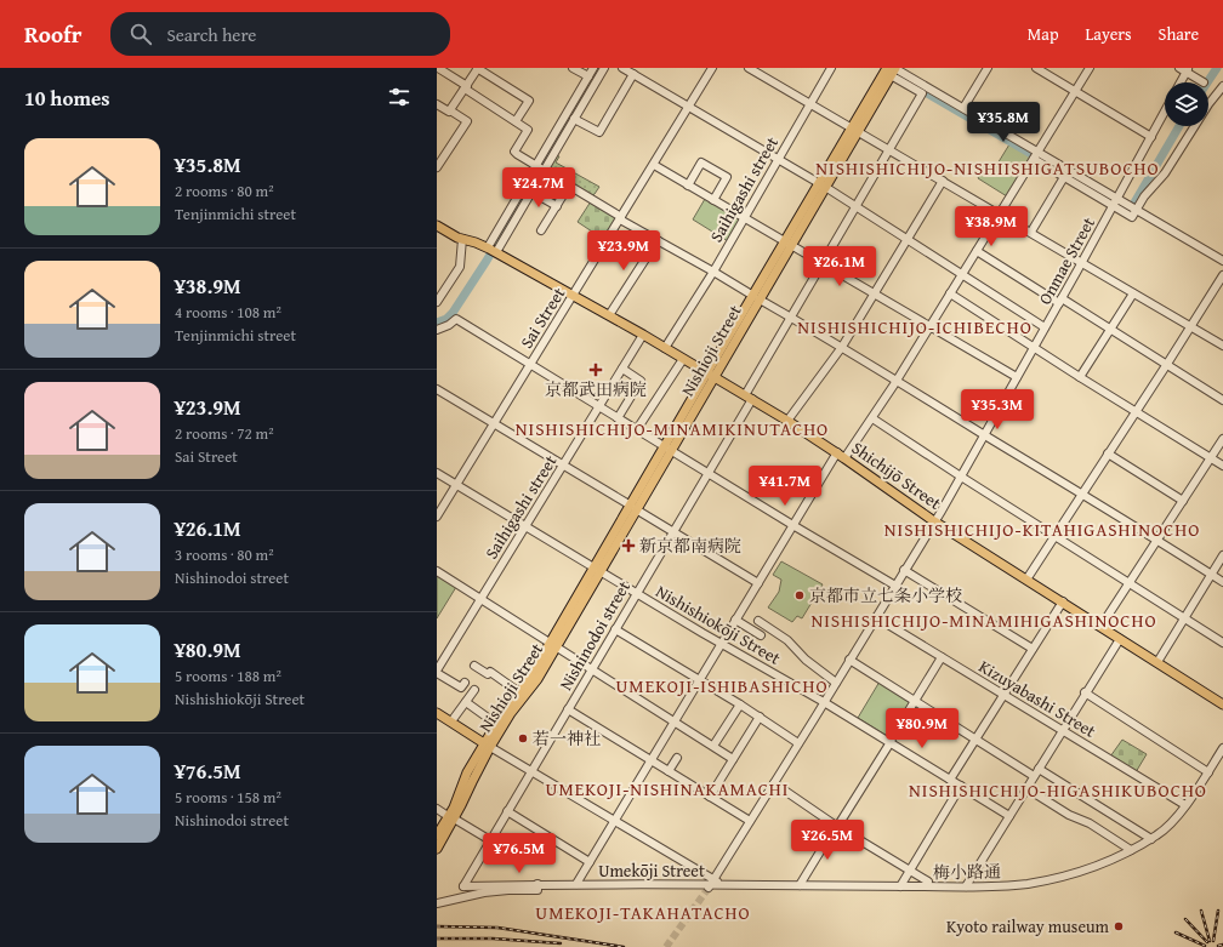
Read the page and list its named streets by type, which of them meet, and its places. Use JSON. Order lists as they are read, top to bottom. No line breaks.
{"streets":{"main road":["Nishioji Street","Shichijō Street"],"street":["Saihigashi street","Onmae Street","Sai Street","Nishishiokōji Street","Nishinodoi street","Kizuyabashi Street","Umekōji Street","梅小路通"]},"crossings":[["Saihigashi street","Shichijō Street"],["Saihigashi street","Nishishiokōji Street"],["Onmae Street","Shichijō Street"],["Onmae Street","Nishishiokōji Street"],["Onmae Street","Kizuyabashi Street"],["Onmae Street","Umekōji Street"],["Onmae Street","梅小路通"],["Sai Street","Shichijō Street"],["Sai Street","Nishishiokōji Street"],["Nishioji Street","Shichijō Street"],["Nishioji Street","Nishishiokōji Street"],["Nishioji Street","Nishinodoi street"],["Shichijō Street","Nishinodoi street"],["Nishishiokōji Street","Nishinodoi street"],["Nishinodoi street","Umekōji Street"],["Kizuyabashi Street","梅小路通"],["Umekōji Street","梅小路通"]],"districts":["NISHISHICHIJO-NISHIISHIGATSUBOCHO","NISHISHICHIJO-ICHIBECHO","NISHISHICHIJO-MINAMIKINUTACHO","NISHISHICHIJO-KITAHIGASHINOCHO","NISHISHICHIJO-MINAMIHIGASHINOCHO","UMEKOJI-ISHIBASHICHO","UMEKOJI-NISHINAKAMACHI","NISHISHICHIJO-HIGASHIKUBOCHO","UMEKOJI-TAKAHATACHO"],"places":{"health":["京都武田病院","新京都南病院"],"other":["京都市立七条小学校","若一神社","Kyoto railway museum"]},"page":{"header":"Roofr","search":"Search here","nav":["Map","Layers","Share"],"heading":"10 homes","price":["¥35.8M","¥24.7M","¥38.9M","¥23.9M","¥26.1M","¥35.3M","¥41.7M","¥80.9M","¥26.5M","¥76.5M"],"list":[{"name":"¥35.8M","note":"2 rooms · 80 m² · Tenjinmichi street"},{"name":"¥38.9M","note":"4 rooms · 108 m² · Tenjinmichi street"},{"name":"¥23.9M","note":"2 rooms · 72 m² · Sai Street"},{"name":"¥26.1M","note":"3 rooms · 80 m² · Nishinodoi street"},{"name":"¥80.9M","note":"5 rooms · 188 m² · Nishishiokōji Street"},{"name":"¥76.5M","note":"5 rooms · 158 m² · Nishinodoi street"}]}}
